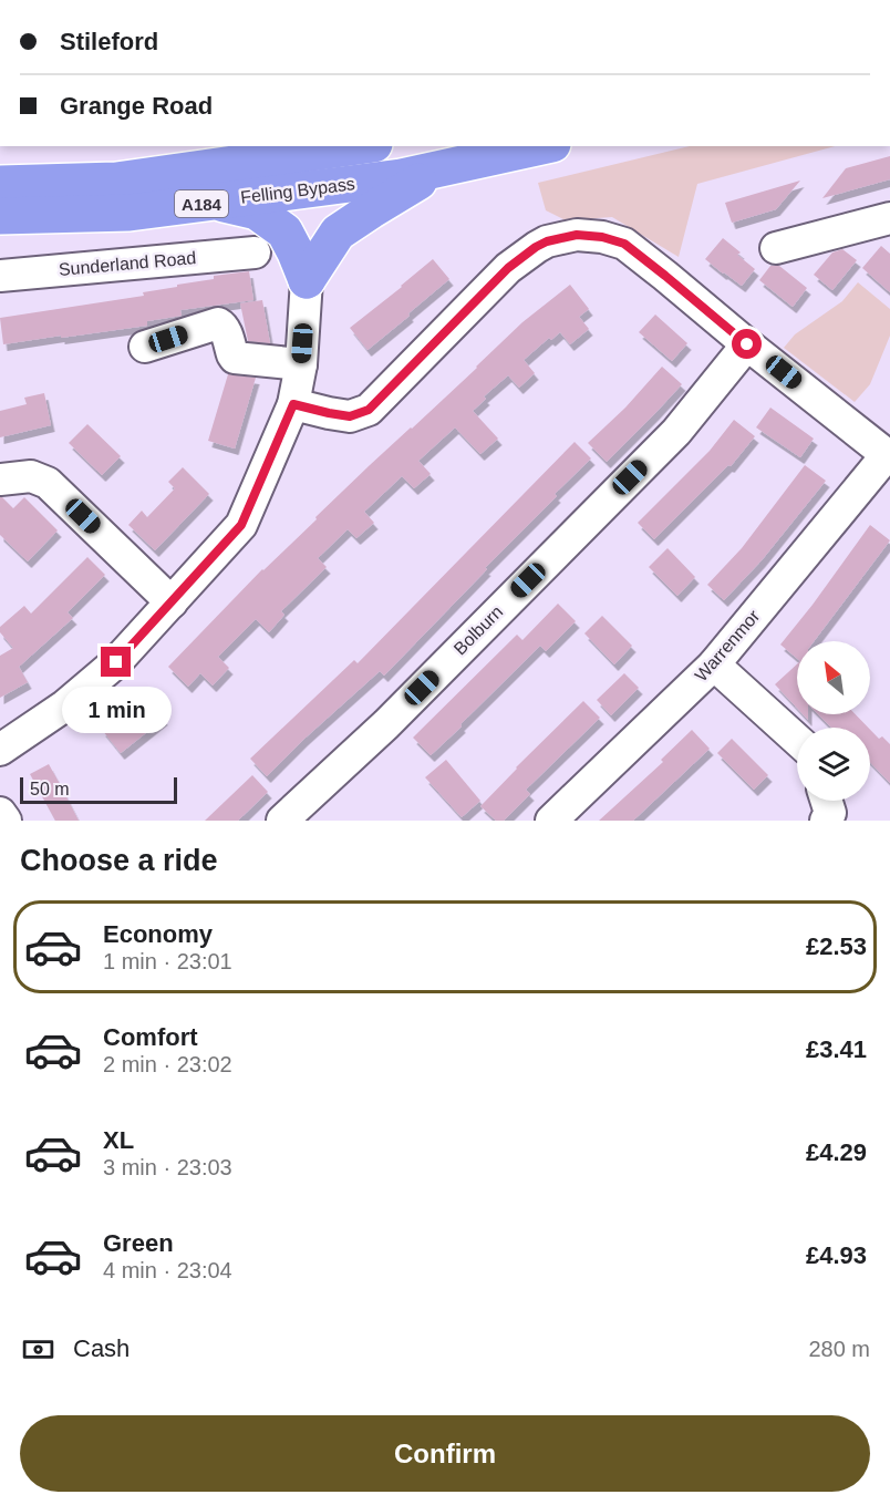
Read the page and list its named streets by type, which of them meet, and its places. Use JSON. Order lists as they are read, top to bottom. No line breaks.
{"streets":{"highway":["Felling Bypass","A184"],"street":["Sunderland Road","Bolburn","Warrenmor"]},"scale_bar":"50 m","north":"top left","page":{"banner":["Stileford","Grange Road"],"bubble":"1 min","scale":"50 m","heading":"Choose a ride","list":[{"name":"Economy","note":"1 min · 23:01","value":"£2.53"},{"name":"Comfort","note":"2 min · 23:02","value":"£3.41"},{"name":"XL","note":"3 min · 23:03","value":"£4.29"},{"name":"Green","note":"4 min · 23:04","value":"£4.93"}],"pay":["Cash","280 m"],"buttons":"Confirm"}}
